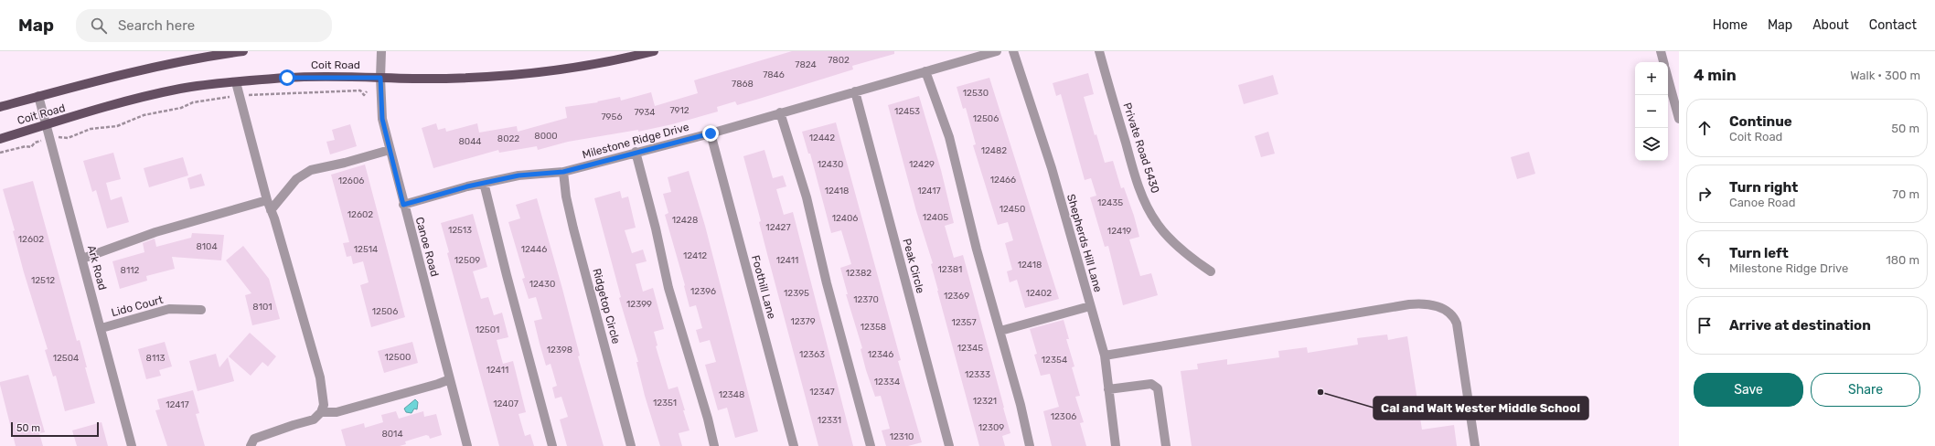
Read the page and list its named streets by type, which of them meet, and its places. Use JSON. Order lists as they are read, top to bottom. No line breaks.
{"streets":{"main road":["Coit Road"],"street":["Milestone Ridge Drive","Private Road 5430","Shepherds Hill Lane","Canoe Road","Peak Circle","Ark Road","Foothill Lane","Lido Court","Ridgetop Circle"]},"crossings":[["Coit Road","Canoe Road"],["Coit Road","Ark Road"],["Milestone Ridge Drive","Canoe Road"],["Milestone Ridge Drive","Peak Circle"],["Milestone Ridge Drive","Foothill Lane"],["Milestone Ridge Drive","Ridgetop Circle"],["Ark Road","Lido Court"]],"places":["Cal and Walt Wester Middle School"],"house_numbers":["7802","7824","7846","7868","12530","7912","12453","7934","7956","12506","8000","12442","8022","8044","12482","12430","12429","12466","12606","12418","12417","12435","12450","12602","12405","12406","12428","12427","12513","12419","12602","8104","12514","12446","12412","12509","12411","12418","12381","8112","12382","12512","12430","12396","12395","12402","12369","12370","12399","8101","12506","12379","12357","12358","12501","12345","12398","12363","12346","12500","12504","8113","12354","12411","12333","12334","12347","12348","12321","12351","12407","12417","12306","12331","12309","8014","12310"],"scale_bar":"50 m","page":{"header":"Map","search":"Search here","nav":["Home","Map","About","Contact"],"heading":["4 min","Walk · 300 m"],"map_buttons":["+","−"],"list":[["Continue","Coit Road","50 m"],["Turn right","Canoe Road","70 m"],["Turn left","Milestone Ridge Drive","180 m"],"Arrive at destination"],"buttons":["Save","Share"],"scale":"50 m"}}
